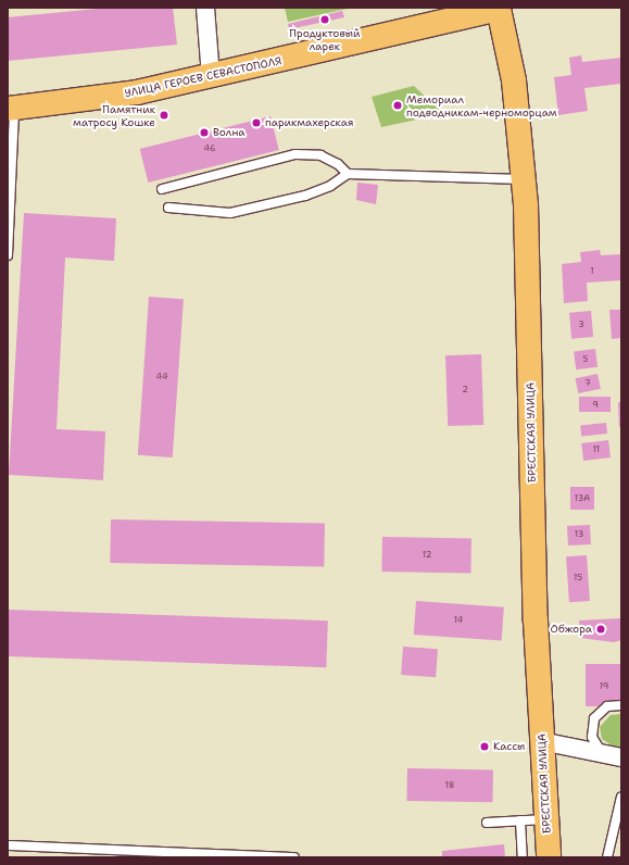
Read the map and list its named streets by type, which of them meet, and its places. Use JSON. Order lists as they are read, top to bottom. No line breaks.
{"streets":{"main road":["УЛИЦА ГЕРОЕВ СЕВАСТОПОЛЯ","БРЕСТСКАЯ УЛИЦА"]},"crossings":[["УЛИЦА ГЕРОЕВ СЕВАСТОПОЛЯ","БРЕСТСКАЯ УЛИЦА"]],"places":["Продуктовый ларек","Мемориал подводникам-черноморцам","Памятник матросу Кошке","парикмахерская","Волна","Обжора","Кассы"],"house_numbers":["46","1","3","5","44","7","2","9","11","13А","13","12","15","14","19","18"]}
